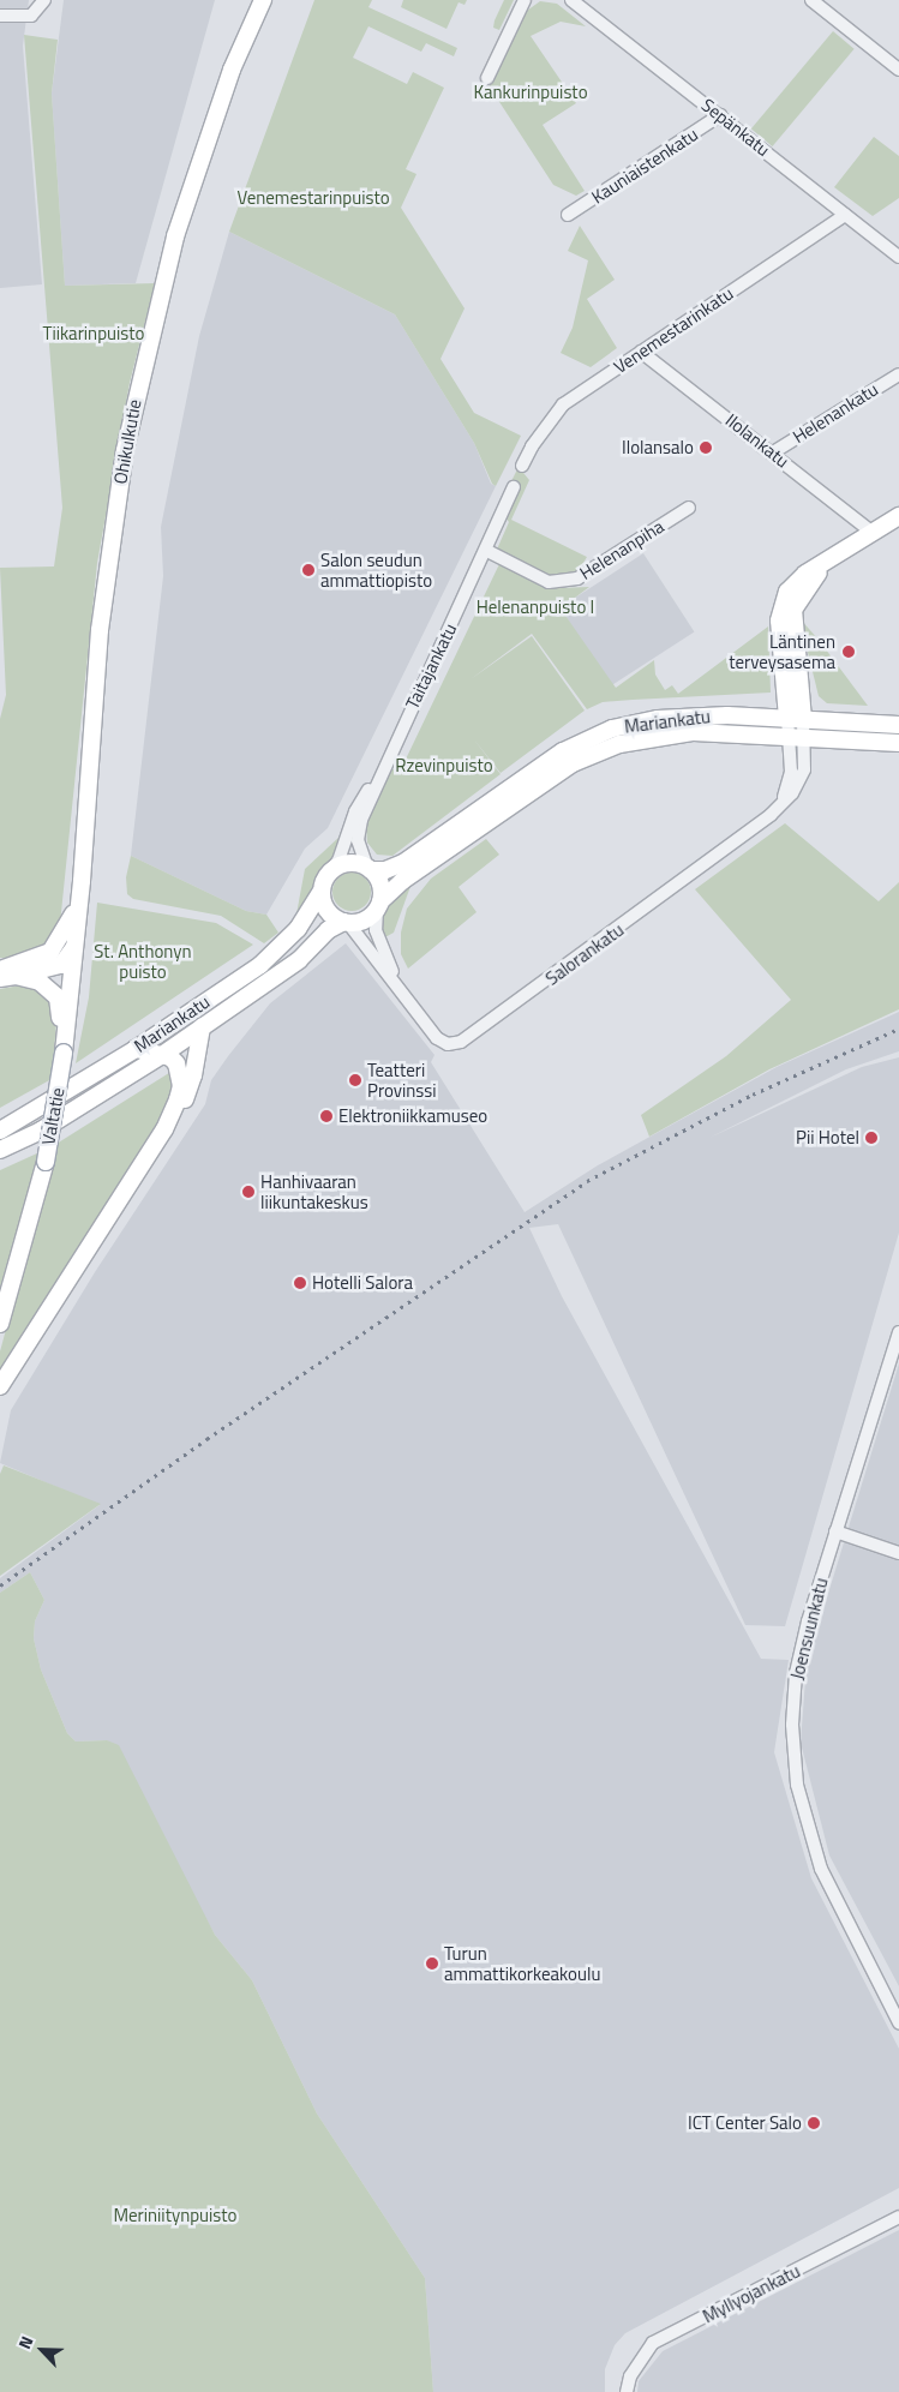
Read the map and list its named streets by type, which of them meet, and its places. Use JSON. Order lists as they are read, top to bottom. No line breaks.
{"streets":{"main road":["Ohikulkutie","Mariankatu","Valtatie"],"street":["Sepänkatu","Kauniaistenkatu","Venemestarinkatu","Helenankatu","Ilolankatu","Helenanpiha","Taitajankatu","Salorankatu","Joensuunkatu","Myllyojankatu"]},"crossings":[["Sepänkatu","Kauniaistenkatu"],["Sepänkatu","Venemestarinkatu"],["Venemestarinkatu","Ilolankatu"],["Helenankatu","Ilolankatu"],["Ohikulkutie","Valtatie"],["Helenanpiha","Taitajankatu"],["Taitajankatu","Mariankatu"],["Taitajankatu","Salorankatu"],["Mariankatu","Salorankatu"]],"parks":["Kankurinpuisto","Venemestarinpuisto","Tiikarinpuisto","Helenanpuisto I","Rzevinpuisto","St. Anthonyn puisto","Meriniitynpuisto"],"places":["Ilolansalo","Salon seudun ammattiopisto","Läntinen terveysasema","Teatteri Provinssi","Elektroniikkamuseo","Pii Hotel","Hanhivaaran liikuntakeskus","Hotelli Salora","Turun ammattikorkeakoulu","ICT Center Salo"],"north":"top left"}
